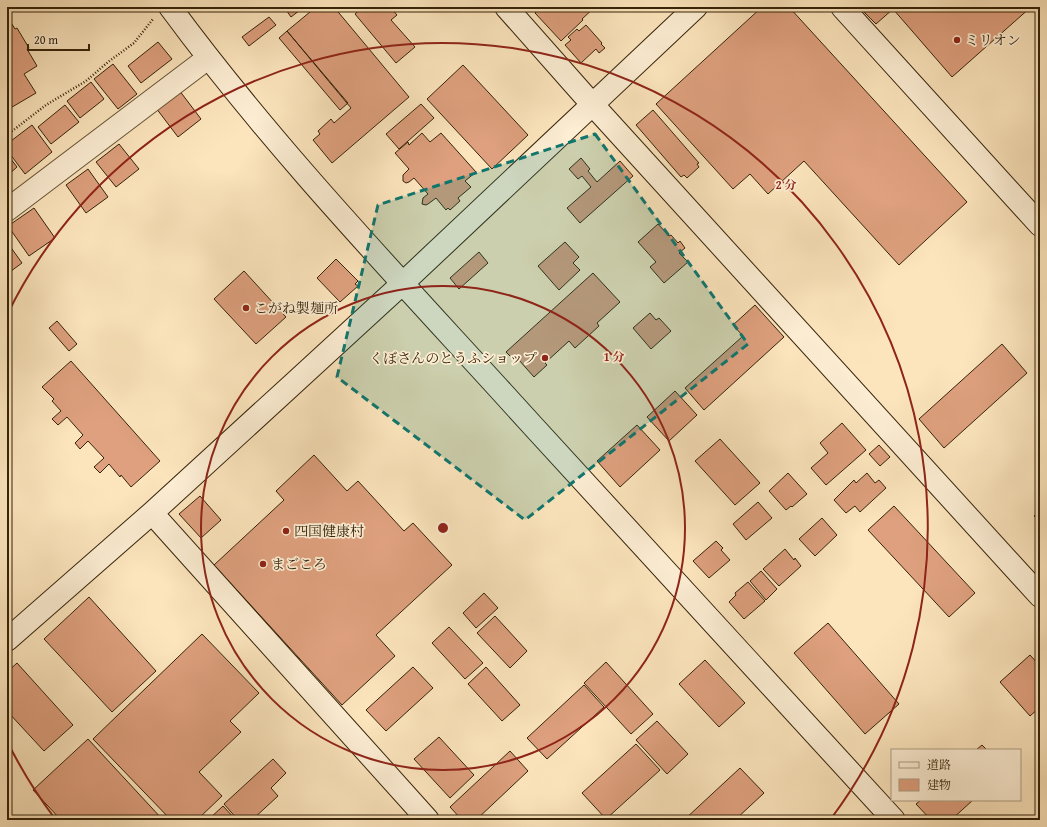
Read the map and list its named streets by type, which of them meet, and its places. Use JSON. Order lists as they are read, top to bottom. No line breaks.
{"places":["ミリオン","こがね製麺所","くぼさんのとうふショップ","四国健康村","まごころ"],"legend":["道路","建物"],"scale_bar":"20 m","rings":["2 分","1 分"]}
